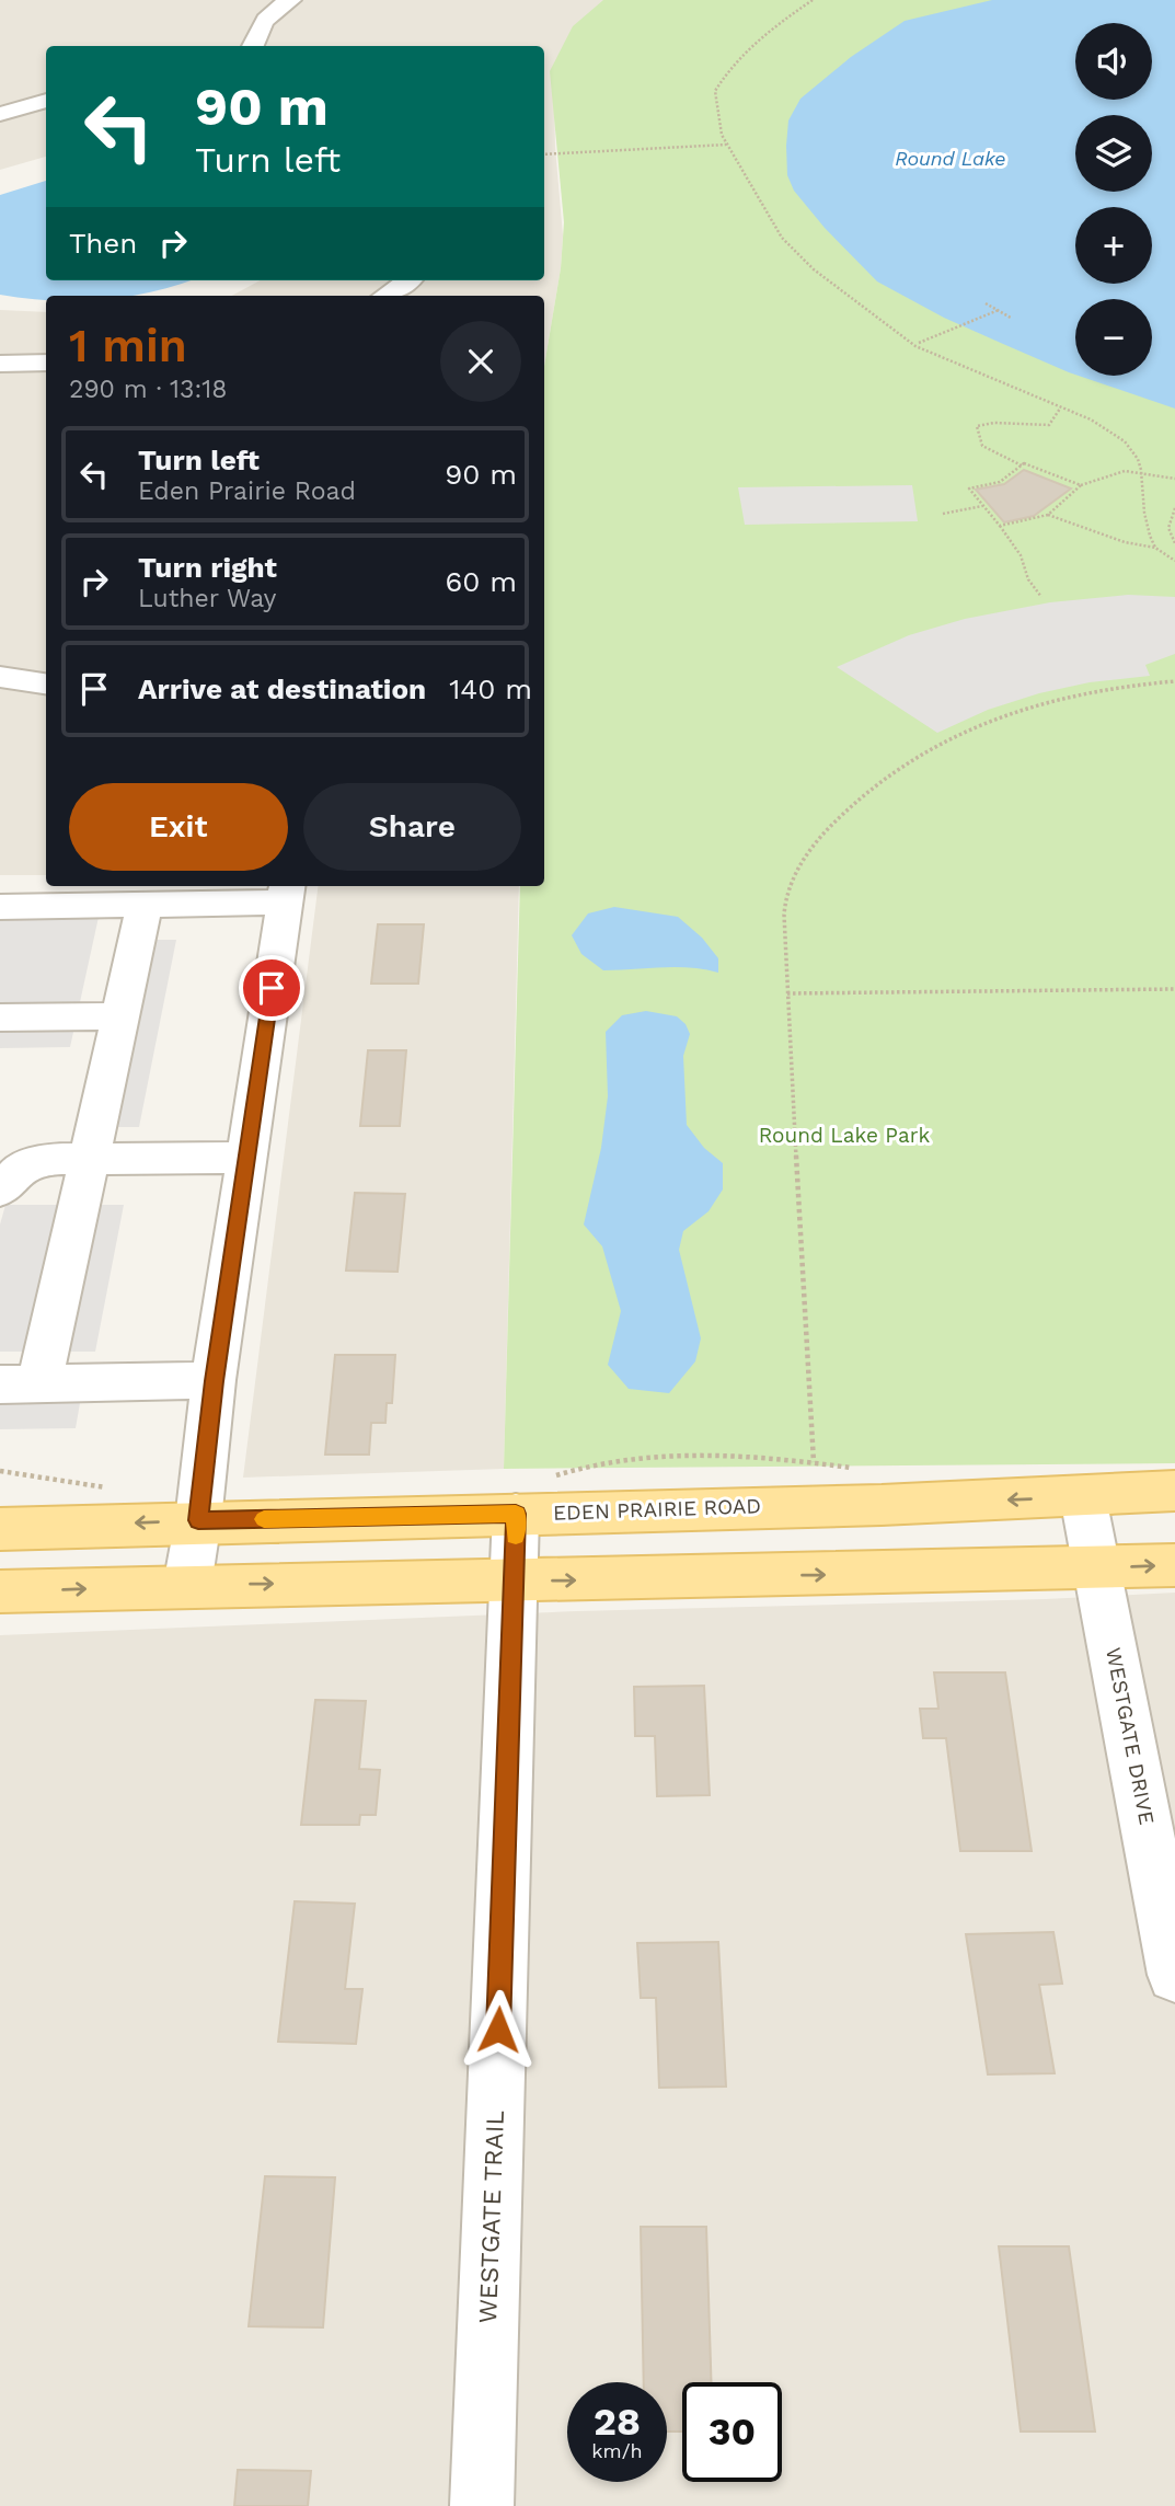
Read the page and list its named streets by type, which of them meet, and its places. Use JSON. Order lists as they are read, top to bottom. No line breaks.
{"streets":{"main road":["EDEN PRAIRIE ROAD"],"street":["WESTGATE DRIVE","WESTGATE TRAIL"]},"crossings":[["EDEN PRAIRIE ROAD","WESTGATE DRIVE"],["EDEN PRAIRIE ROAD","WESTGATE TRAIL"]],"water":["Round Lake"],"parks":["Round Lake Park"],"page":{"map_buttons":["+","−"],"turn":["90 m","Turn left"],"then":"Then","heading":["1 min","290 m · 13:18"],"list":[{"name":"Turn left","note":"Eden Prairie Road","value":"90 m"},{"name":"Turn right","note":"Luther Way","value":"60 m"},{"name":"Arrive at destination","value":"140 m"}],"buttons":["Exit","Share"],"speed":"28 km/h","limit":"30"}}
